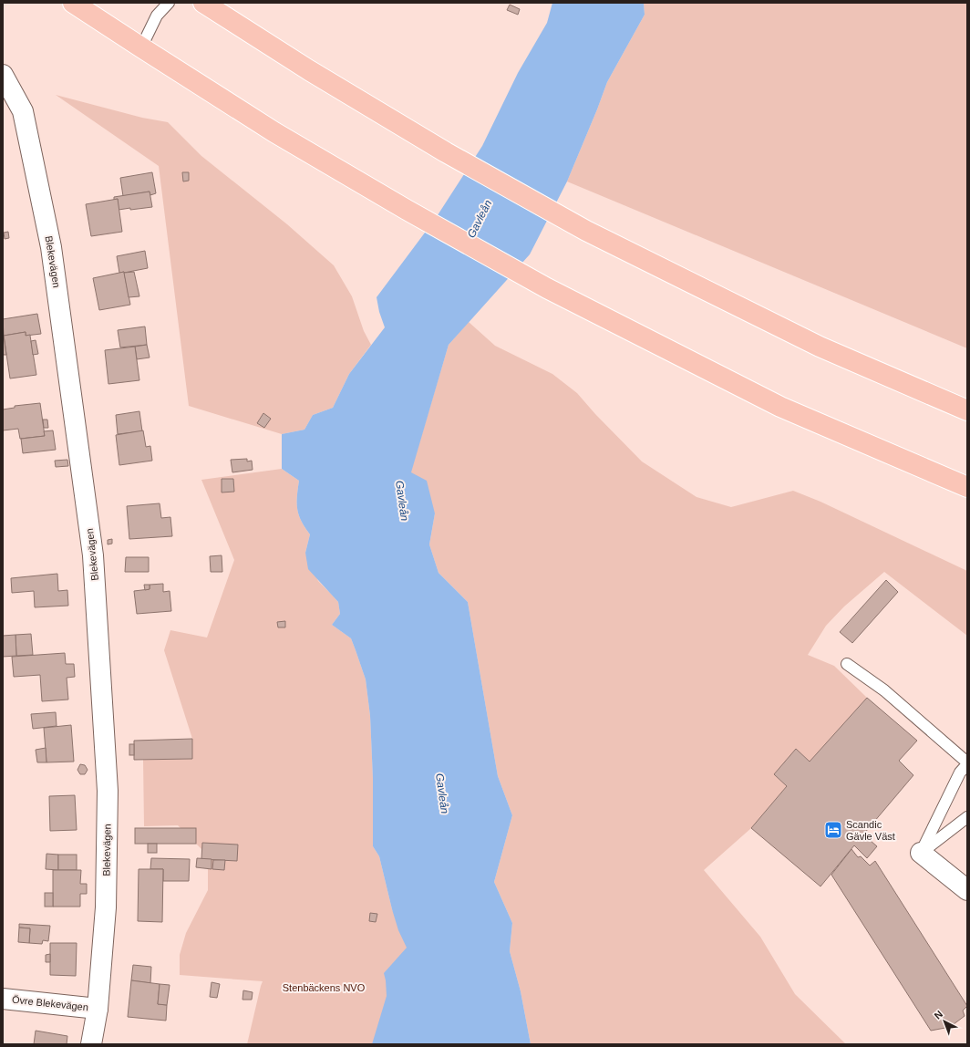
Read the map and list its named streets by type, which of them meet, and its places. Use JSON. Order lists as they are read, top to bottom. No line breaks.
{"streets":{"street":["Blekevägen","Övre Blekevägen"]},"crossings":[["Blekevägen","Övre Blekevägen"]],"water":["Gavleån"],"parks":["Stenbäckens NVO"],"places":{"hotel":["Scandic Gävle Väst"]},"north":"top left"}
